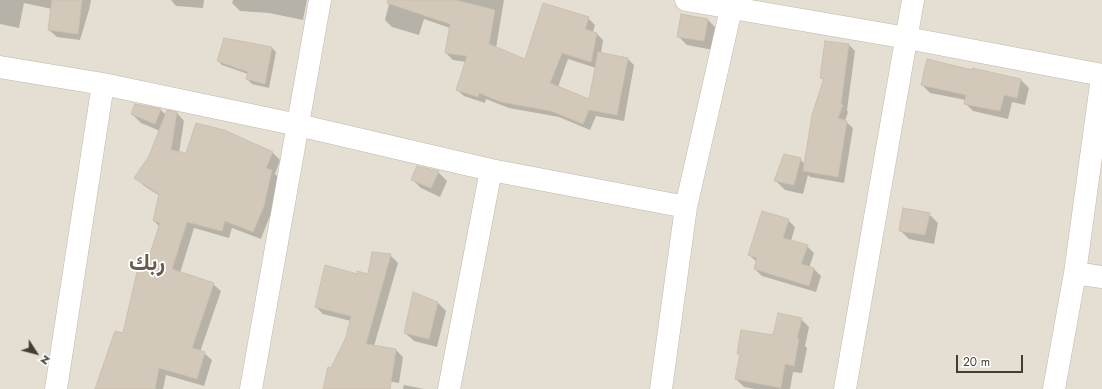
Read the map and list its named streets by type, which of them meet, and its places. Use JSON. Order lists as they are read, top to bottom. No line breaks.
{"districts":["ربك"],"scale_bar":"20 m","north":"bottom right"}
